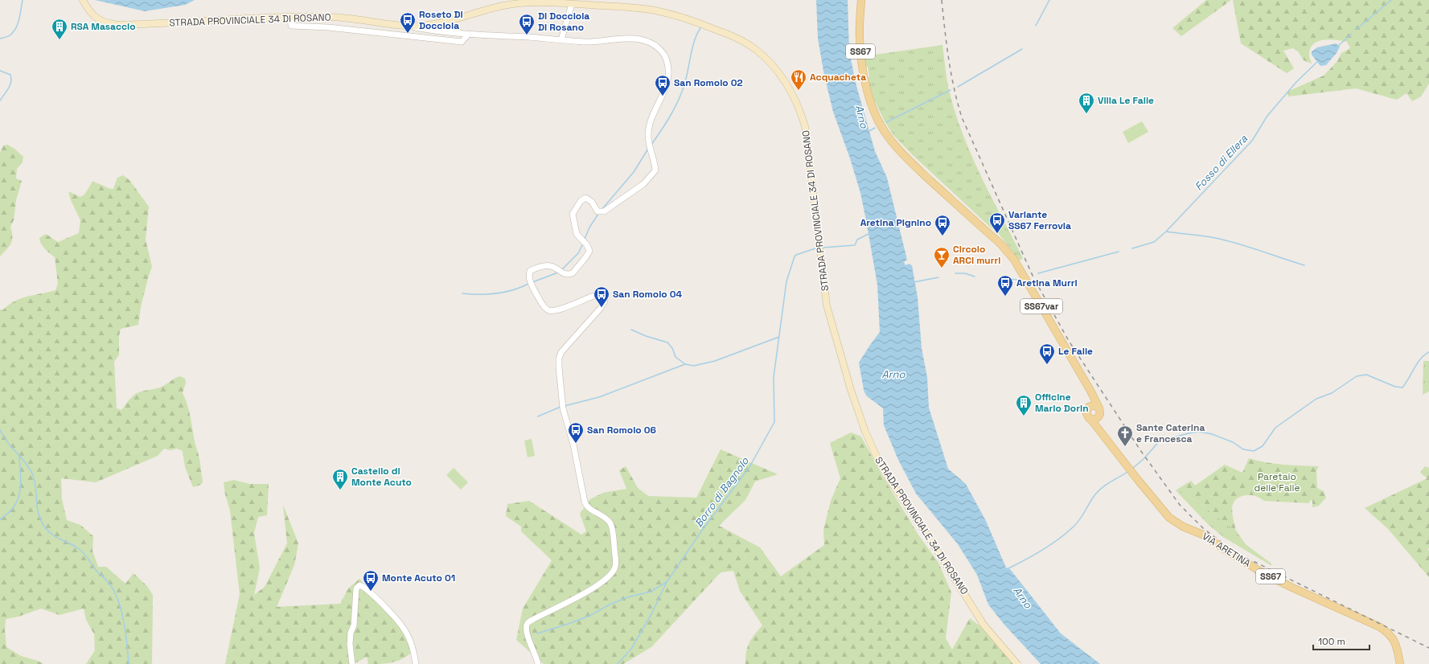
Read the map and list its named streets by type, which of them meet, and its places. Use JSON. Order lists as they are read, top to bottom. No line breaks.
{"streets":{"main road":["STRADA PROVINCIALE 34 DI ROSANO","SS67","SS67var","VIA ARETINA"]},"crossings":[["SS67","SS67var"],["SS67var","VIA ARETINA"]],"water":["Arno","Fosso di Ellera","Borro di Bagnolo"],"parks":["Paretaio delle Falle"],"places":{"bus stop":["Roseto Di Docciola","Di Docciola Di Rosano","San Romolo 02","Variante SS67 Ferrovia","Aretina Pignino","Aretina Murri","San Romolo 04","Le Falle","San Romolo 06","Monte Acuto 01"],"building":["RSA Masaccio","Villa Le Falle","Officine Mario Dorin","Castello di Monte Acuto"],"restaurant":["Acquacheta"],"bar":["Circolo ARCI murri"],"church":["Sante Caterina e Francesca"]},"scale_bar":"100 m"}
